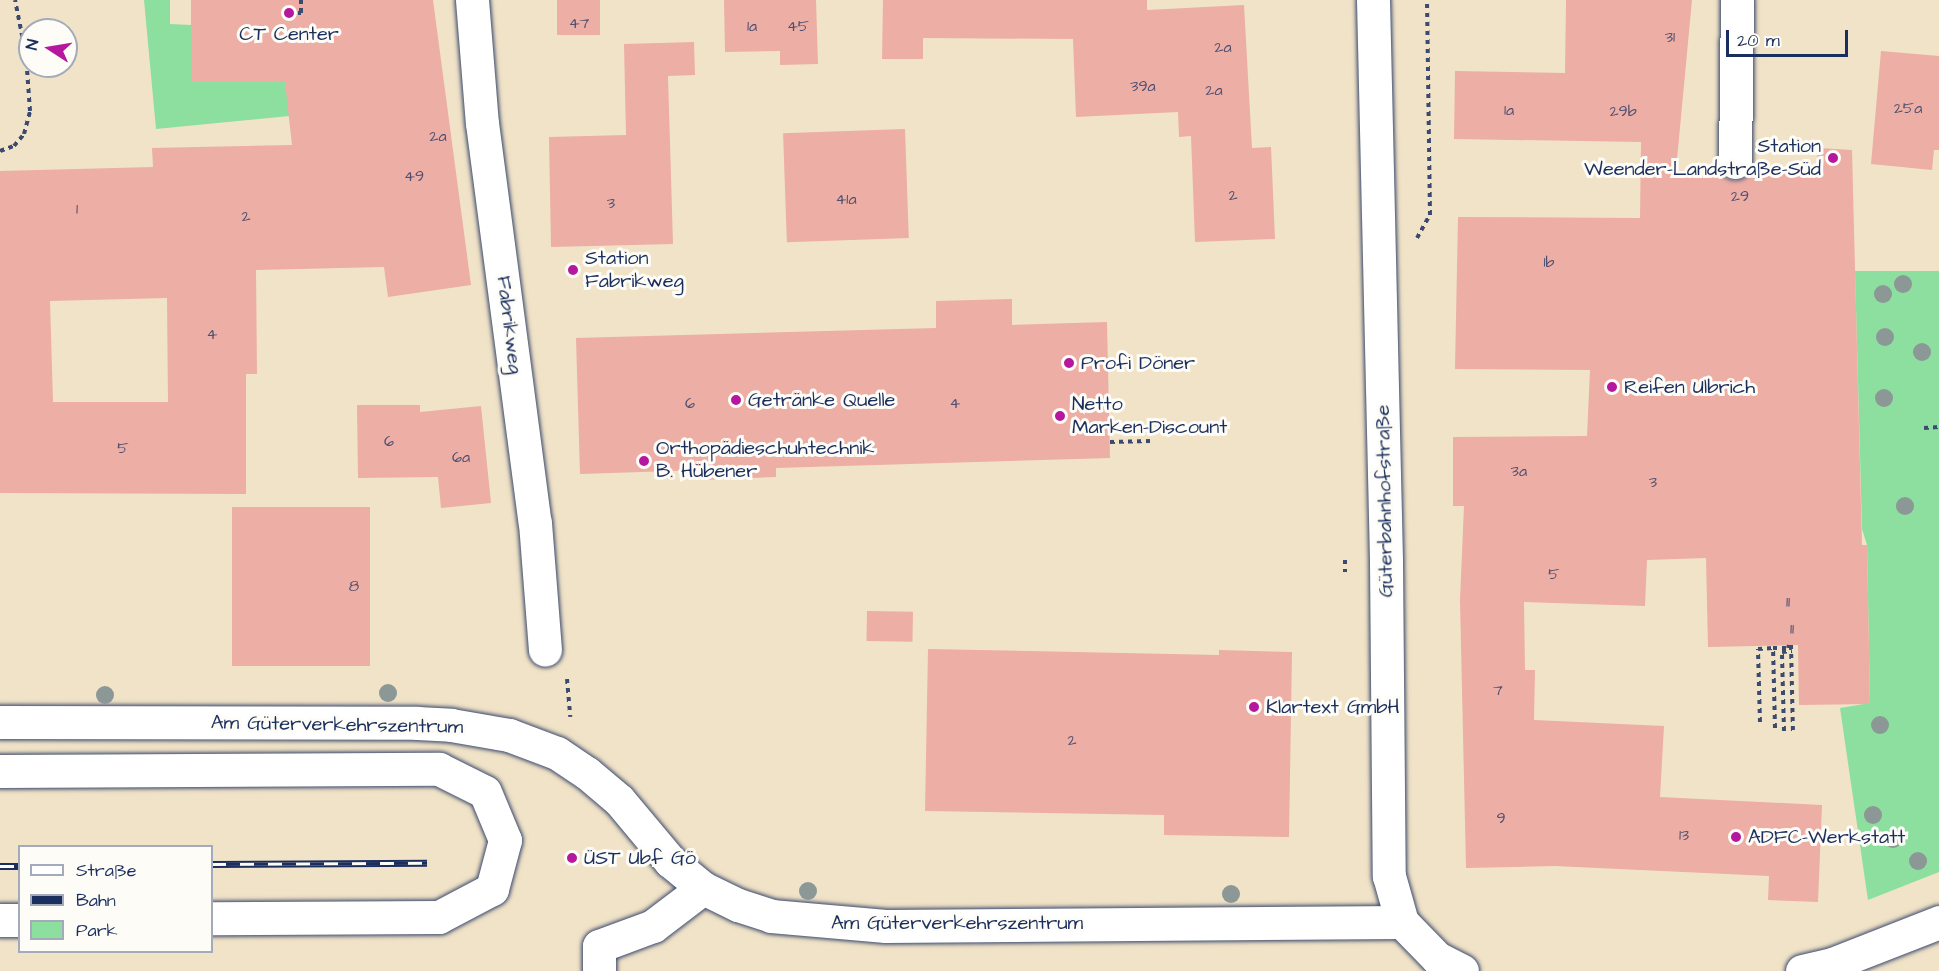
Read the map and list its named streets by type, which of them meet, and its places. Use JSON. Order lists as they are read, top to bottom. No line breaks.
{"streets":{"street":["Fabrikweg","Güterbahnhofstraße","Am Güterverkehrszentrum"]},"crossings":[["Güterbahnhofstraße","Am Güterverkehrszentrum"]],"places":["CT Center","Station Weender-Landstraße-Süd","Station Fabrikweg","Profi Döner","Reifen Ulbrich","Getränke Quelle","Netto Marken-Discount","Orthopädieschuhtechnik B. Hübener","Klartext GmbH","ADFC-Werkstatt","ÜST Ubf Gö"],"house_numbers":["47","1a","45","31","2a","39a","2a","25a","1a","29b","2a","49","2","29","41a","3","1","2","1b","4","6","4","6","5","6a","3a","3","5","8","11","11","7","2","9","13"],"legend":["Straße","Bahn","Park"],"scale_bar":"20 m","north":"left"}
